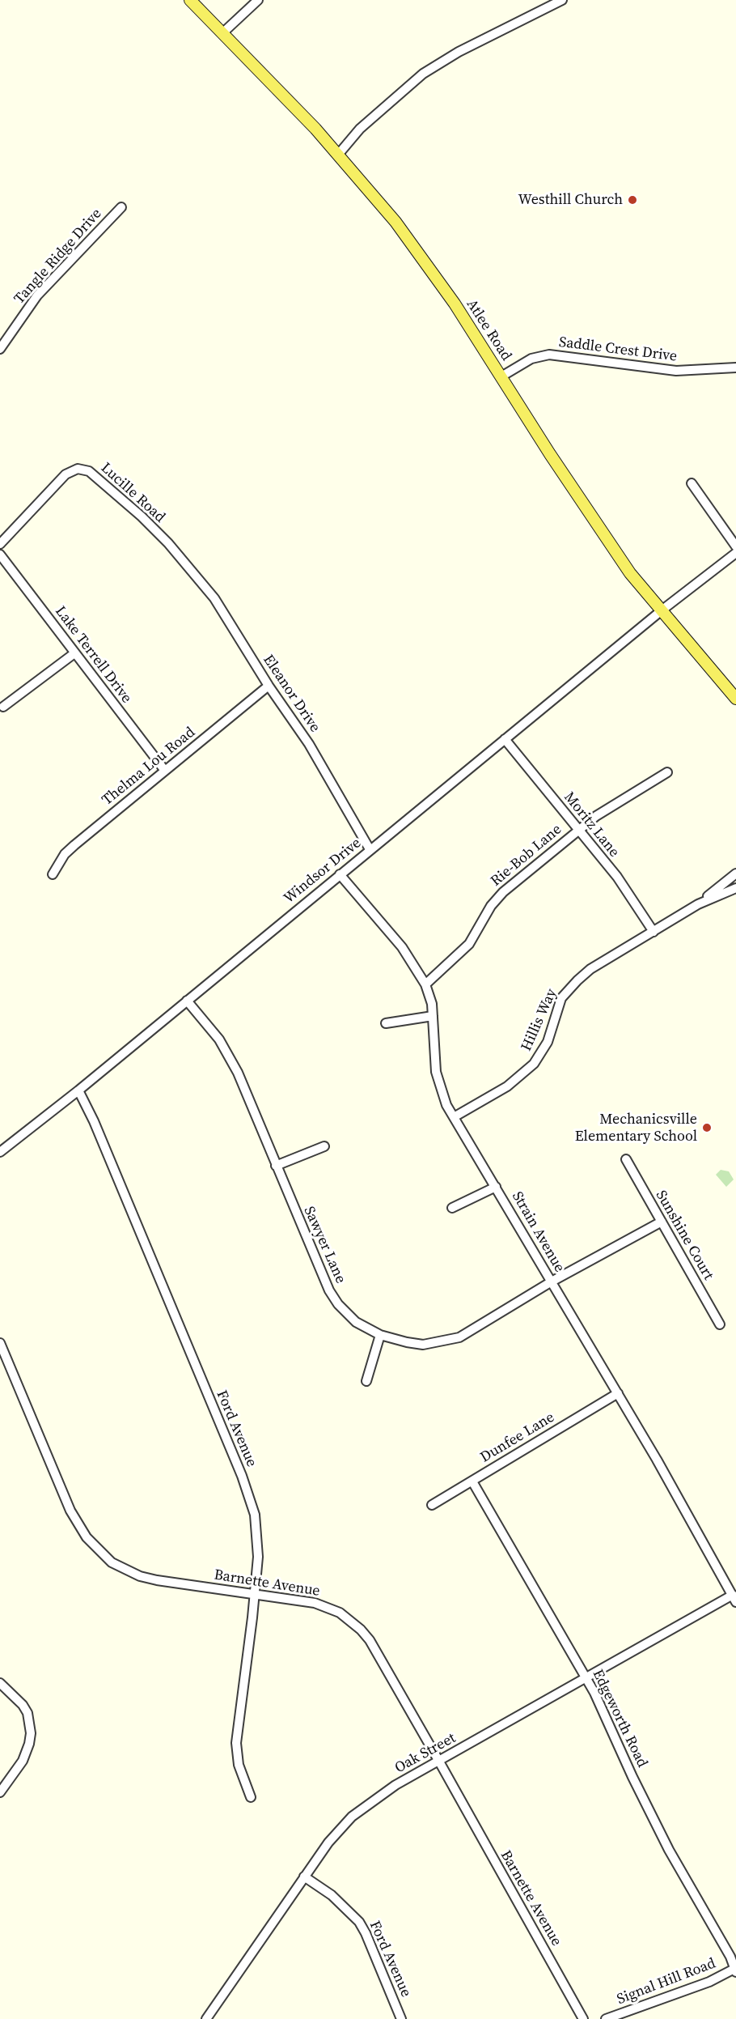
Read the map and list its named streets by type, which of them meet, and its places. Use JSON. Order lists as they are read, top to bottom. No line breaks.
{"streets":{"main road":["Atlee Road"],"street":["Tangle Ridge Drive","Saddle Crest Drive","Lucille Road","Lake Terrell Drive","Eleanor Drive","Thelma Lou Road","Moritz Lane","Rie-Bob Lane","Windsor Drive","Hillis Way","Strain Avenue","Sunshine Court","Sawyer Lane","Ford Avenue","Dunfee Lane","Barnette Avenue","Edgeworth Road","Oak Street","Signal Hill Road"]},"crossings":[["Atlee Road","Saddle Crest Drive"],["Atlee Road","Windsor Drive"],["Lucille Road","Eleanor Drive"],["Lake Terrell Drive","Thelma Lou Road"],["Eleanor Drive","Thelma Lou Road"],["Eleanor Drive","Windsor Drive"],["Moritz Lane","Rie-Bob Lane"],["Moritz Lane","Windsor Drive"],["Moritz Lane","Hillis Way"],["Rie-Bob Lane","Strain Avenue"],["Windsor Drive","Strain Avenue"],["Windsor Drive","Sawyer Lane"],["Windsor Drive","Ford Avenue"],["Hillis Way","Strain Avenue"],["Strain Avenue","Sawyer Lane"],["Strain Avenue","Dunfee Lane"],["Strain Avenue","Oak Street"],["Sunshine Court","Sawyer Lane"],["Ford Avenue","Barnette Avenue"],["Ford Avenue","Oak Street"],["Dunfee Lane","Edgeworth Road"],["Barnette Avenue","Oak Street"],["Edgeworth Road","Oak Street"],["Edgeworth Road","Signal Hill Road"]],"places":["Westhill Church","Mechanicsville Elementary School"]}
